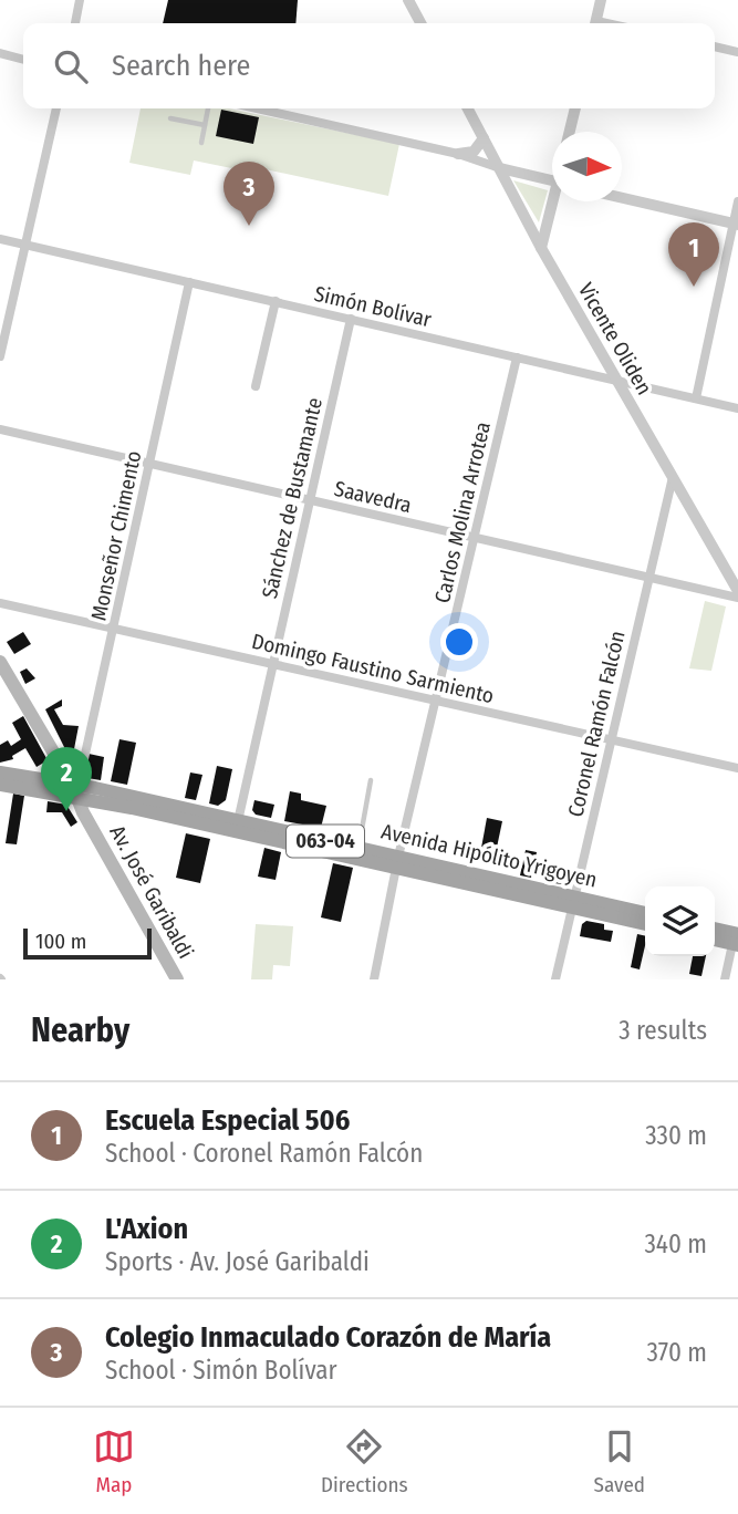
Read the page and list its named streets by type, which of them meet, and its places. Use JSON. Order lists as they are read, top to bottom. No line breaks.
{"streets":{"main road":["063-04","Avenida Hipólito Yrigoyen","Av. José Garibaldi"],"street":["Simón Bolívar","Vicente Oliden","Saavedra","Sánchez de Bustamante","Carlos Molina Arrotea","Monseñor Chimento","Domingo Faustino Sarmiento","Coronel Ramón Falcón"]},"crossings":[["Simón Bolívar","Vicente Oliden"],["Simón Bolívar","Sánchez de Bustamante"],["Simón Bolívar","Carlos Molina Arrotea"],["Simón Bolívar","Monseñor Chimento"],["Vicente Oliden","Coronel Ramón Falcón"],["Saavedra","Sánchez de Bustamante"],["Saavedra","Carlos Molina Arrotea"],["Saavedra","Monseñor Chimento"],["Saavedra","Coronel Ramón Falcón"],["Sánchez de Bustamante","Domingo Faustino Sarmiento"],["Sánchez de Bustamante","Avenida Hipólito Yrigoyen"],["Carlos Molina Arrotea","Domingo Faustino Sarmiento"],["Carlos Molina Arrotea","Avenida Hipólito Yrigoyen"],["Monseñor Chimento","Domingo Faustino Sarmiento"],["Monseñor Chimento","Avenida Hipólito Yrigoyen"],["Monseñor Chimento","Av. José Garibaldi"],["Domingo Faustino Sarmiento","Coronel Ramón Falcón"],["Coronel Ramón Falcón","Avenida Hipólito Yrigoyen"],["Avenida Hipólito Yrigoyen","Av. José Garibaldi"]],"scale_bar":"100 m","north":"right","page":{"search":"Search here","pins":["3","1","2"],"scale":"100 m","heading":["Nearby","3 results"],"list":[{"mark":"1","name":"Escuela Especial 506","note":"School · Coronel Ramón Falcón","value":"330 m"},{"mark":"2","name":"L'Axion","note":"Sports · Av. José Garibaldi","value":"340 m"},{"mark":"3","name":"Colegio Inmaculado Corazón de María","note":"School · Simón Bolívar","value":"370 m"}],"nav":["Map","Directions","Saved"]}}
